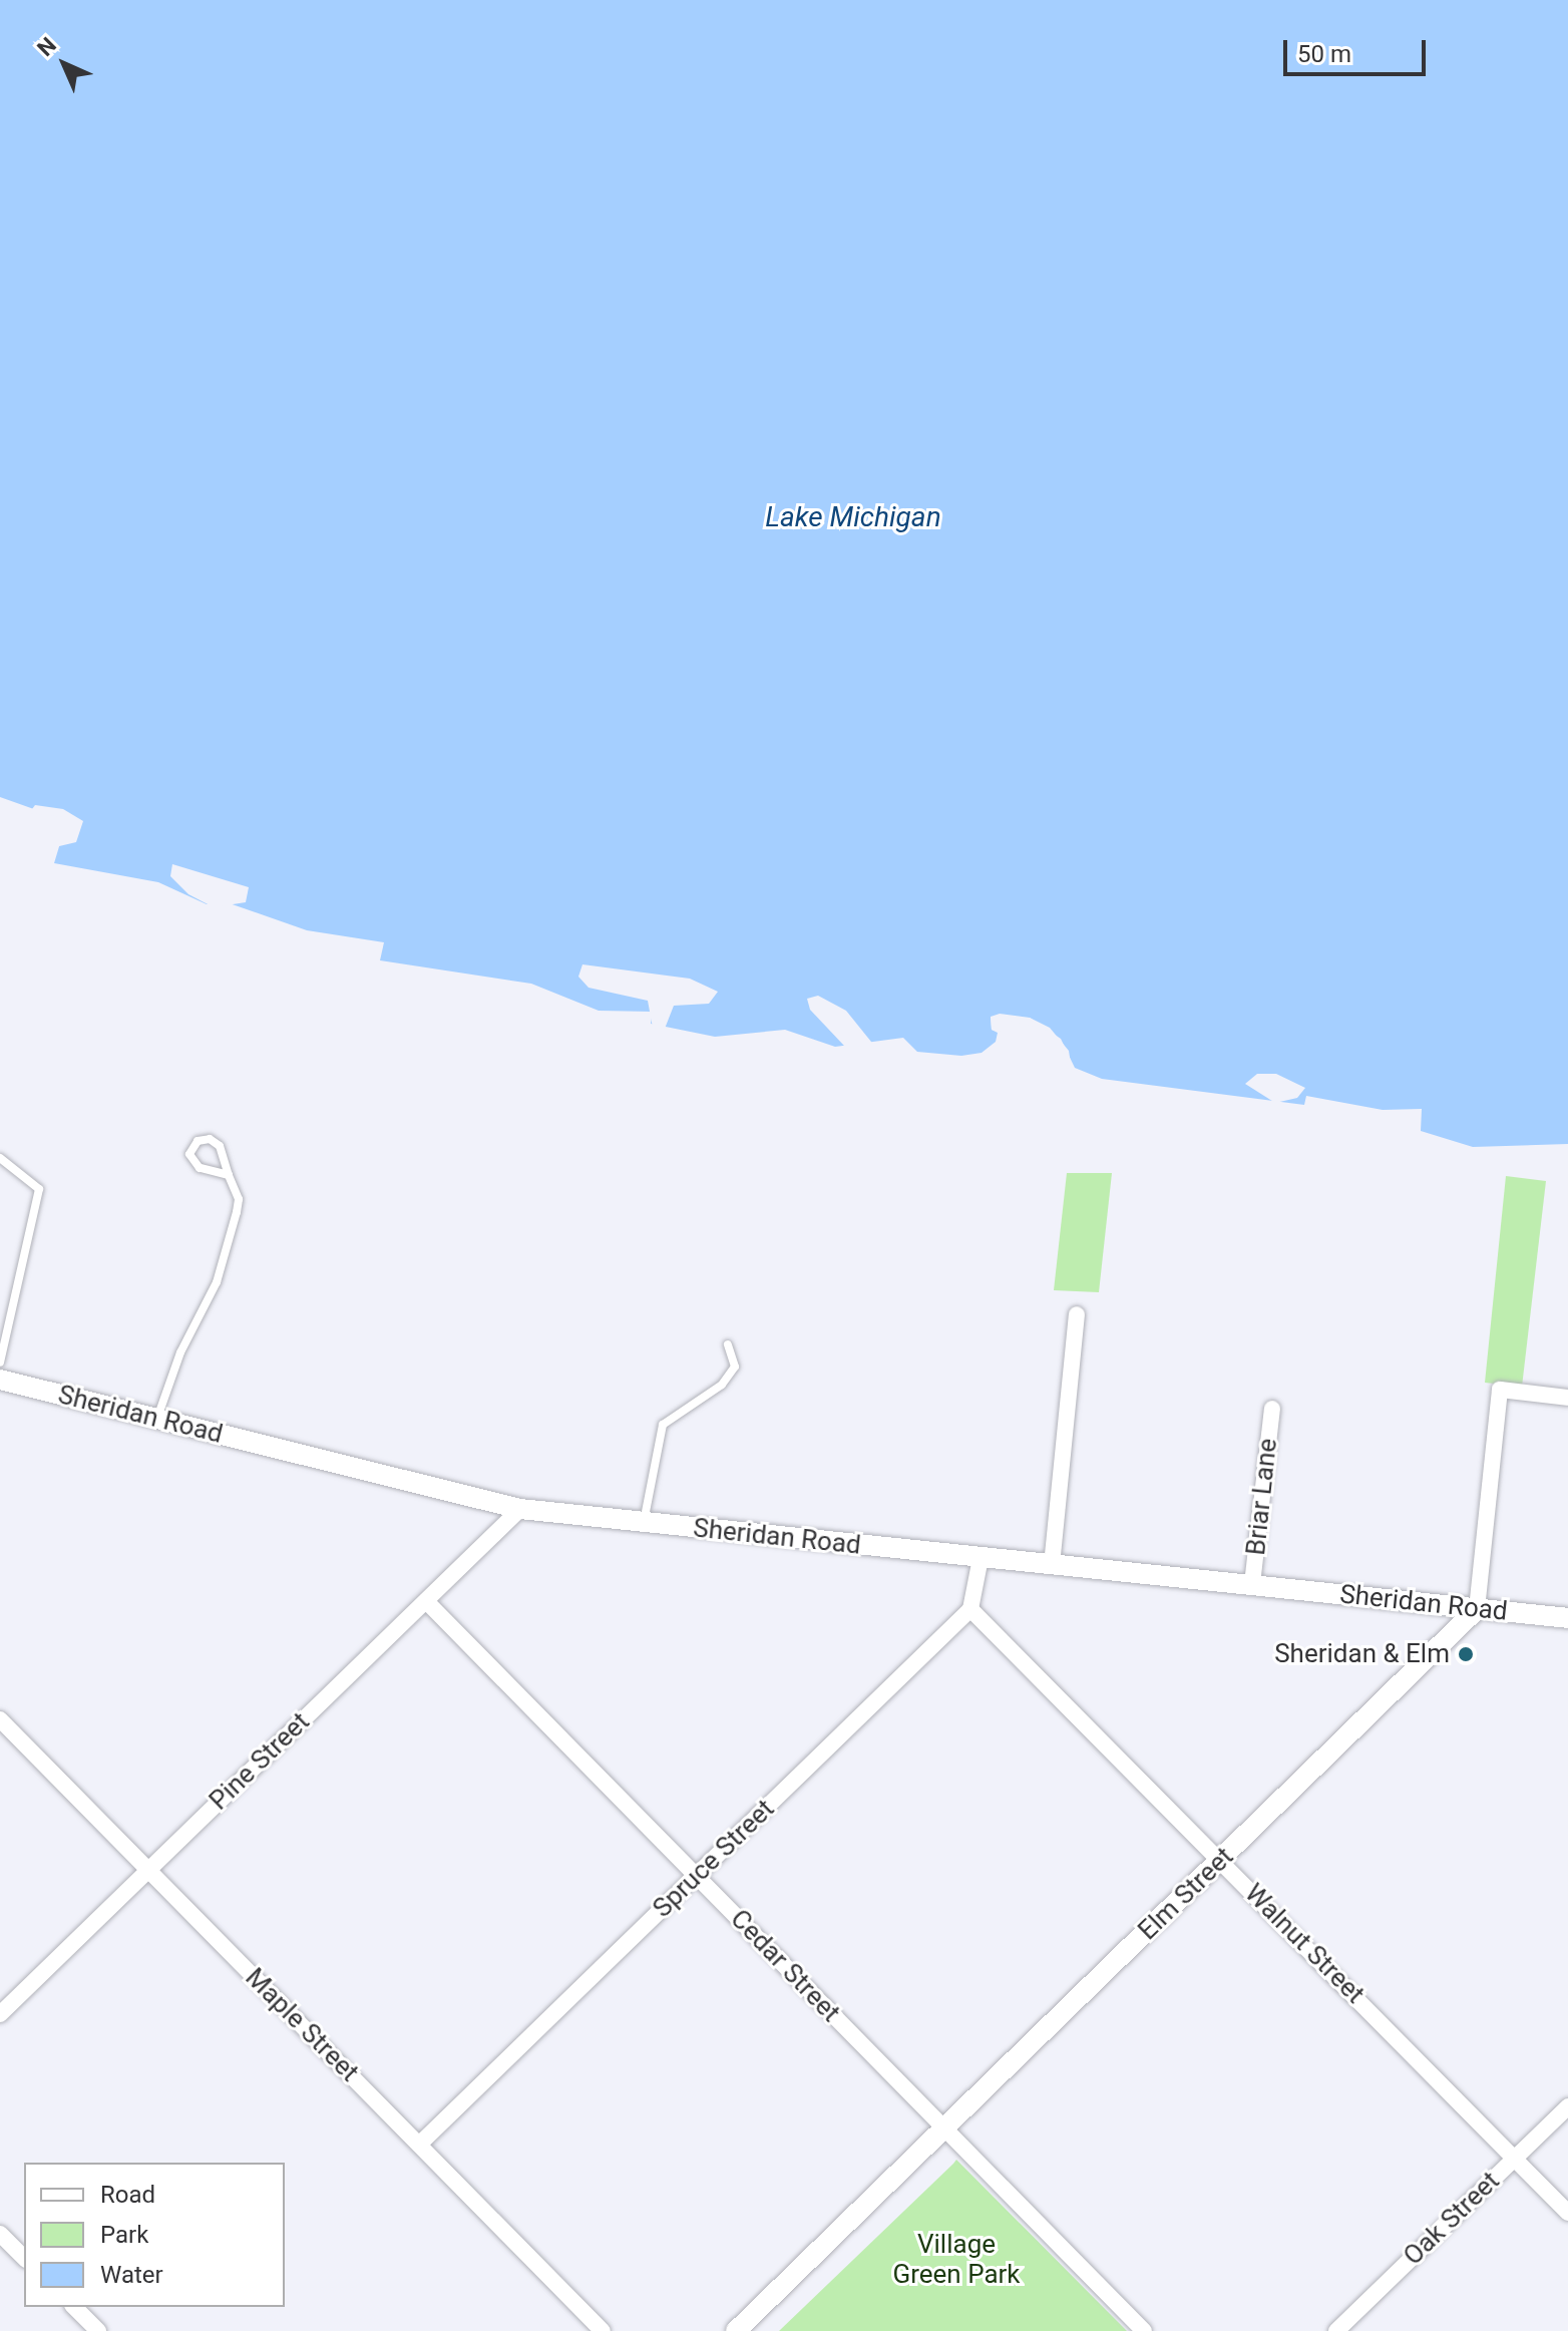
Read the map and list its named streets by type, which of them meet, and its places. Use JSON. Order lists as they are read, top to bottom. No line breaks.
{"streets":{"street":["Sheridan Road","Briar Lane","Pine Street","Spruce Street","Elm Street","Walnut Street","Cedar Street","Maple Street","Oak Street"]},"crossings":[["Sheridan Road","Briar Lane"],["Sheridan Road","Pine Street"],["Sheridan Road","Elm Street"],["Pine Street","Cedar Street"],["Pine Street","Maple Street"],["Spruce Street","Walnut Street"],["Spruce Street","Cedar Street"],["Spruce Street","Maple Street"],["Elm Street","Walnut Street"],["Elm Street","Cedar Street"],["Walnut Street","Oak Street"]],"water":["Lake Michigan"],"parks":["Village Green Park"],"places":["Sheridan & Elm"],"legend":["Road","Park","Water"],"scale_bar":"50 m","north":"top left"}
